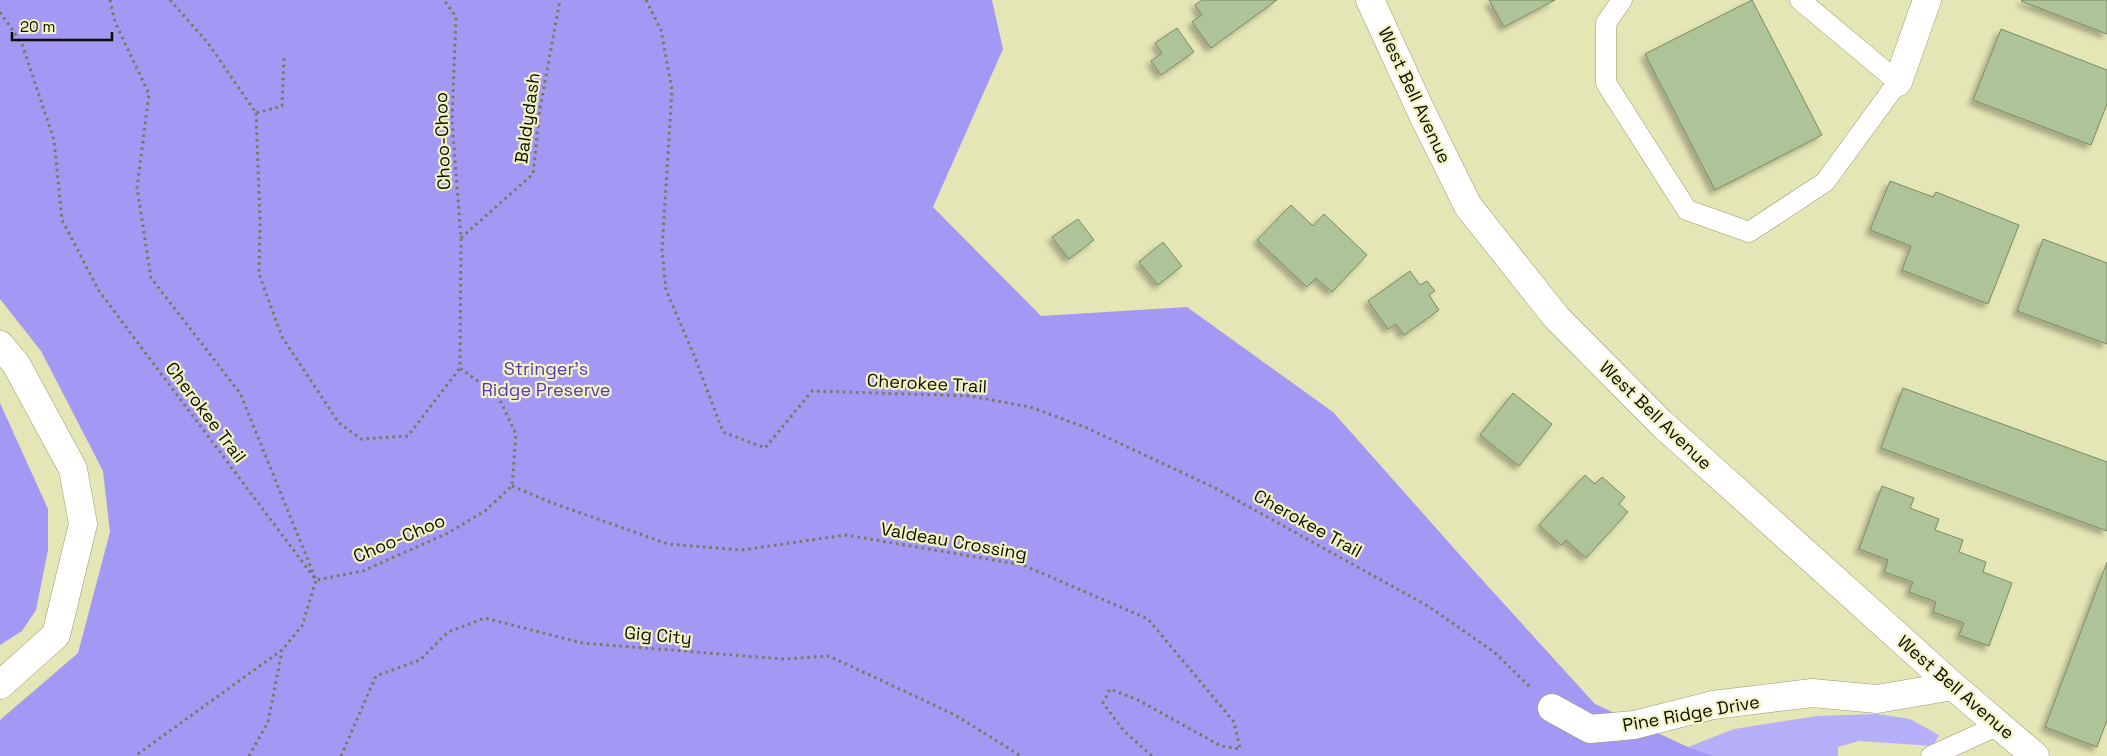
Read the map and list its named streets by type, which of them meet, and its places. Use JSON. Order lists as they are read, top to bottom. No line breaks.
{"streets":{"street":["West Bell Avenue","Pine Ridge Drive"],"path":["Baldydash","Choo-Choo","Cherokee Trail","Valdeau Crossing","Gig City"]},"crossings":[["West Bell Avenue","Pine Ridge Drive"],["Baldydash","Choo-Choo"],["Choo-Choo","Cherokee Trail"],["Choo-Choo","Valdeau Crossing"],["Cherokee Trail","Pine Ridge Drive"]],"parks":["Stringer's Ridge Preserve"],"scale_bar":"20 m"}
